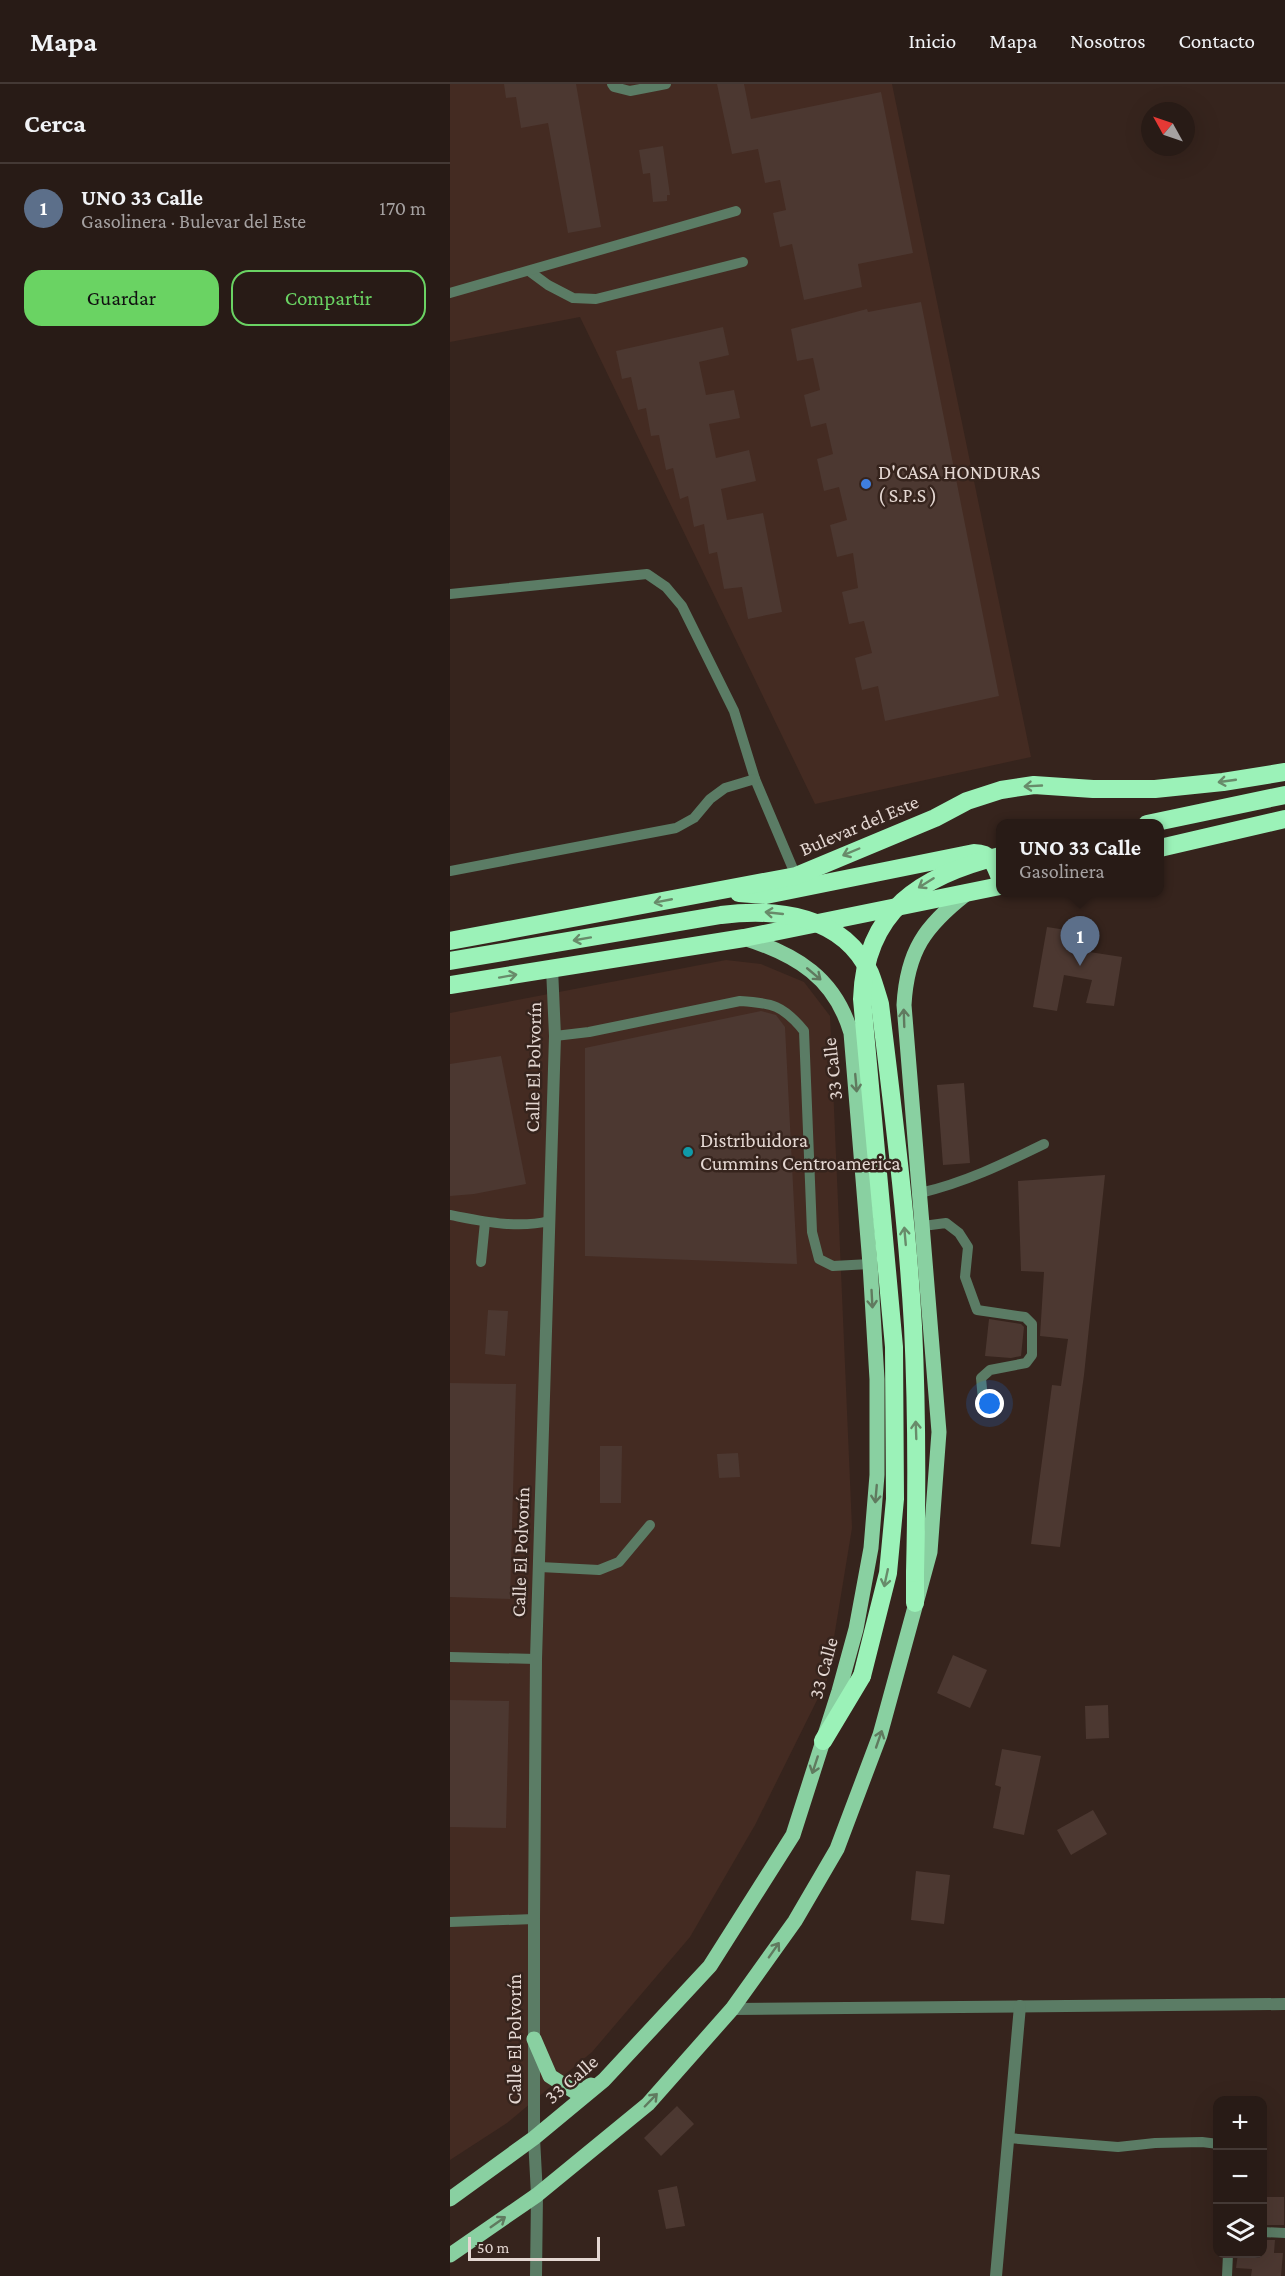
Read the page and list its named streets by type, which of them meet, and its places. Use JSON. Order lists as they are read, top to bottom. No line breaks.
{"streets":{"highway":["Bulevar del Este"],"main road":["33 Calle"],"street":["Calle El Polvorín"]},"crossings":[["Calle El Polvorín","33 Calle"]],"places":["D'CASA HONDURAS ( S.P.S )","Distribuidora Cummins Centroamerica"],"scale_bar":"50 m","north":"top left","page":{"header":"Mapa","nav":["Inicio","Mapa","Nosotros","Contacto"],"heading":"Cerca","list":[{"mark":"1","name":"UNO 33 Calle","note":"Gasolinera · Bulevar del Este","value":"170 m"}],"buttons":["Guardar","Compartir"],"popup":["UNO 33 Calle","Gasolinera"],"pins":"1","map_buttons":["+","−"],"scale":"50 m"}}
